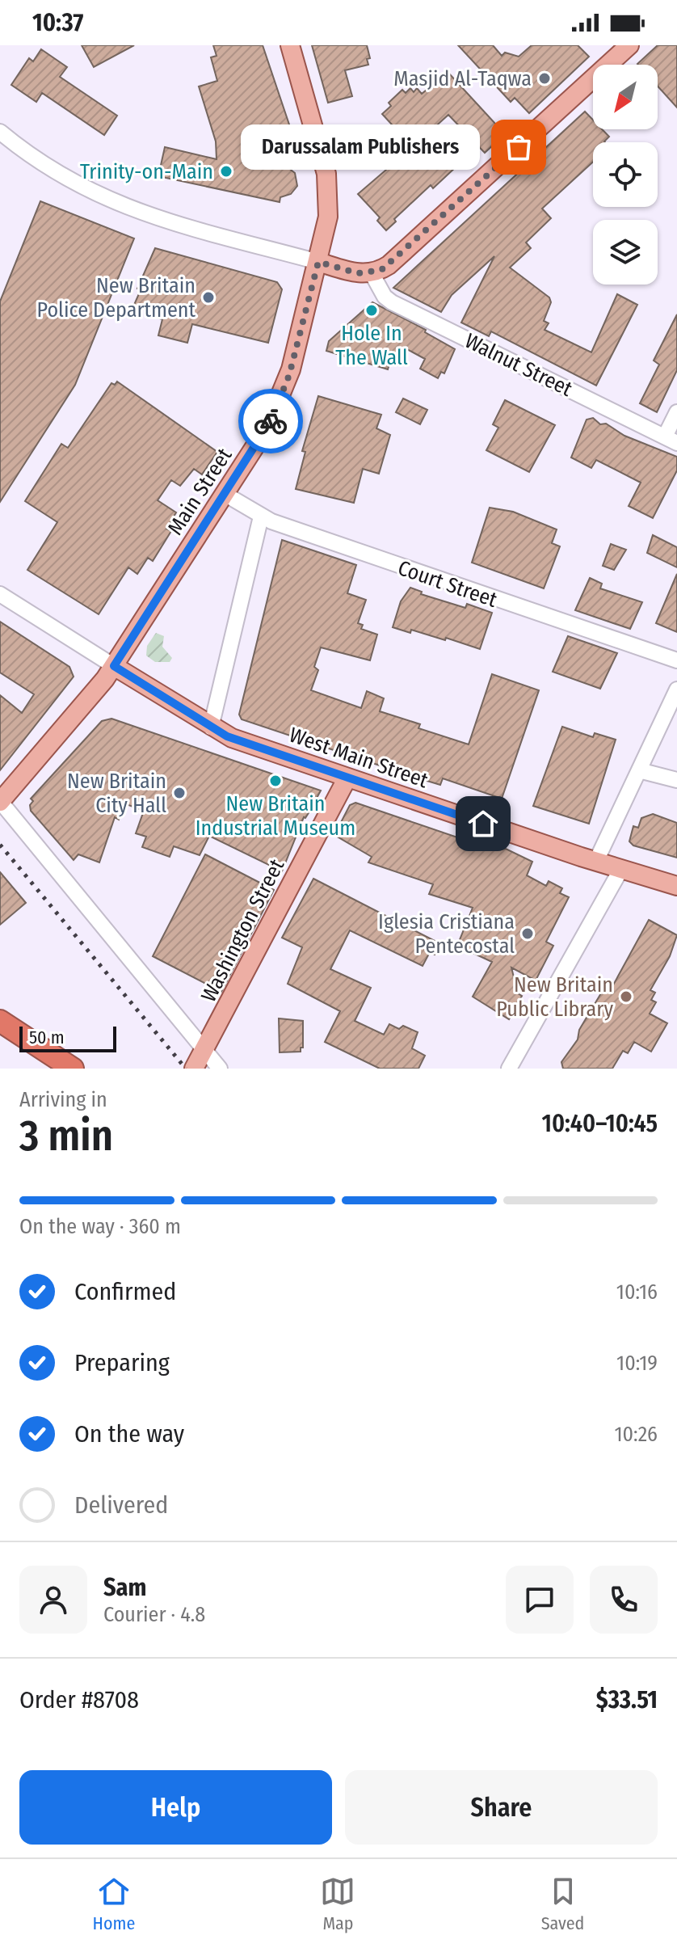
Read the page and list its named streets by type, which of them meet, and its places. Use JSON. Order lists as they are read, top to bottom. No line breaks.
{"streets":{"main road":["Main Street","West Main Street","Washington Street"],"street":["Walnut Street","Court Street"]},"crossings":[["Main Street","Court Street"],["Main Street","West Main Street"],["West Main Street","Washington Street"]],"places":["Masjid Al-Taqwa","Darussalam Publishers","Trinity-on-Main","New Britain Police Department","Hole In The Wall","New Britain Industrial Museum","New Britain City Hall","Iglesia Cristiana Pentecostal","New Britain Public Library"],"scale_bar":"50 m","north":"bottom left","page":{"status":"10:37","bubble":"Darussalam Publishers","scale":"50 m","heading":["3 min","Arriving in","10:40–10:45"],"panel":["Sam","Courier · 4.8","Order #8708","$33.51"],"bar":"On the way · 360 m","list":[["Confirmed","10:16"],["Preparing","10:19"],["On the way","10:26"],"Delivered"],"buttons":["Help","Share"],"tabs":["Home","Map","Saved"]}}
